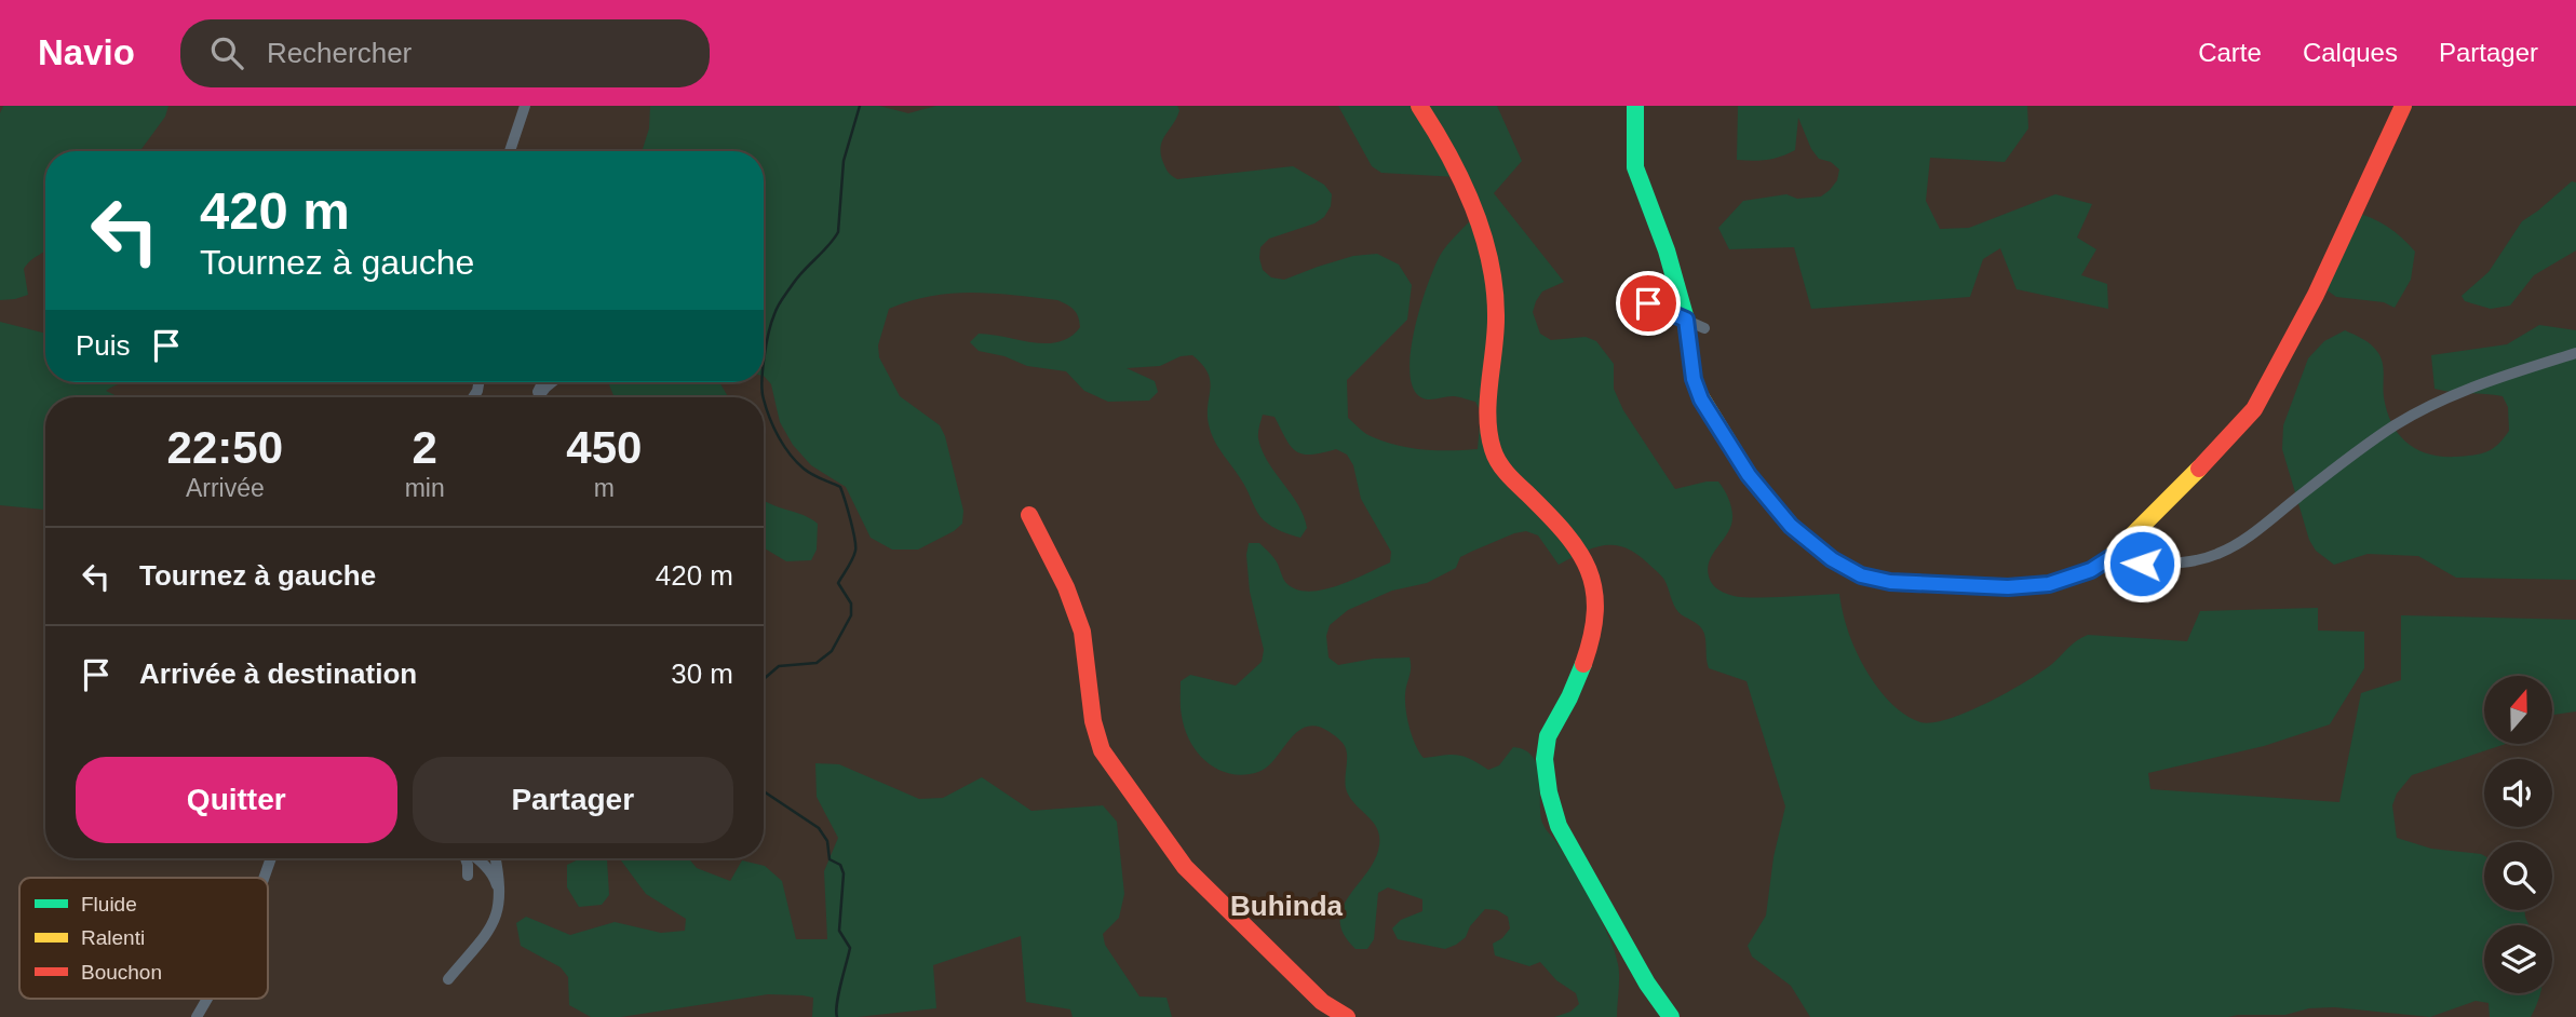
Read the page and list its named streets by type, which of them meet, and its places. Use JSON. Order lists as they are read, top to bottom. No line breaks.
{"districts":["Buhinda"],"legend":["Fluide","Ralenti","Bouchon"],"north":"top","page":{"header":"Navio","search":"Rechercher","nav":["Carte","Calques","Partager"],"turn":["420 m","Tournez à gauche"],"then":"Puis","eta":["22:50","Arrivée","2","min","450","m"],"list":[{"name":"Tournez à gauche","value":"420 m"},{"name":"Arrivée à destination","value":"30 m"}],"buttons":["Quitter","Partager"]}}
